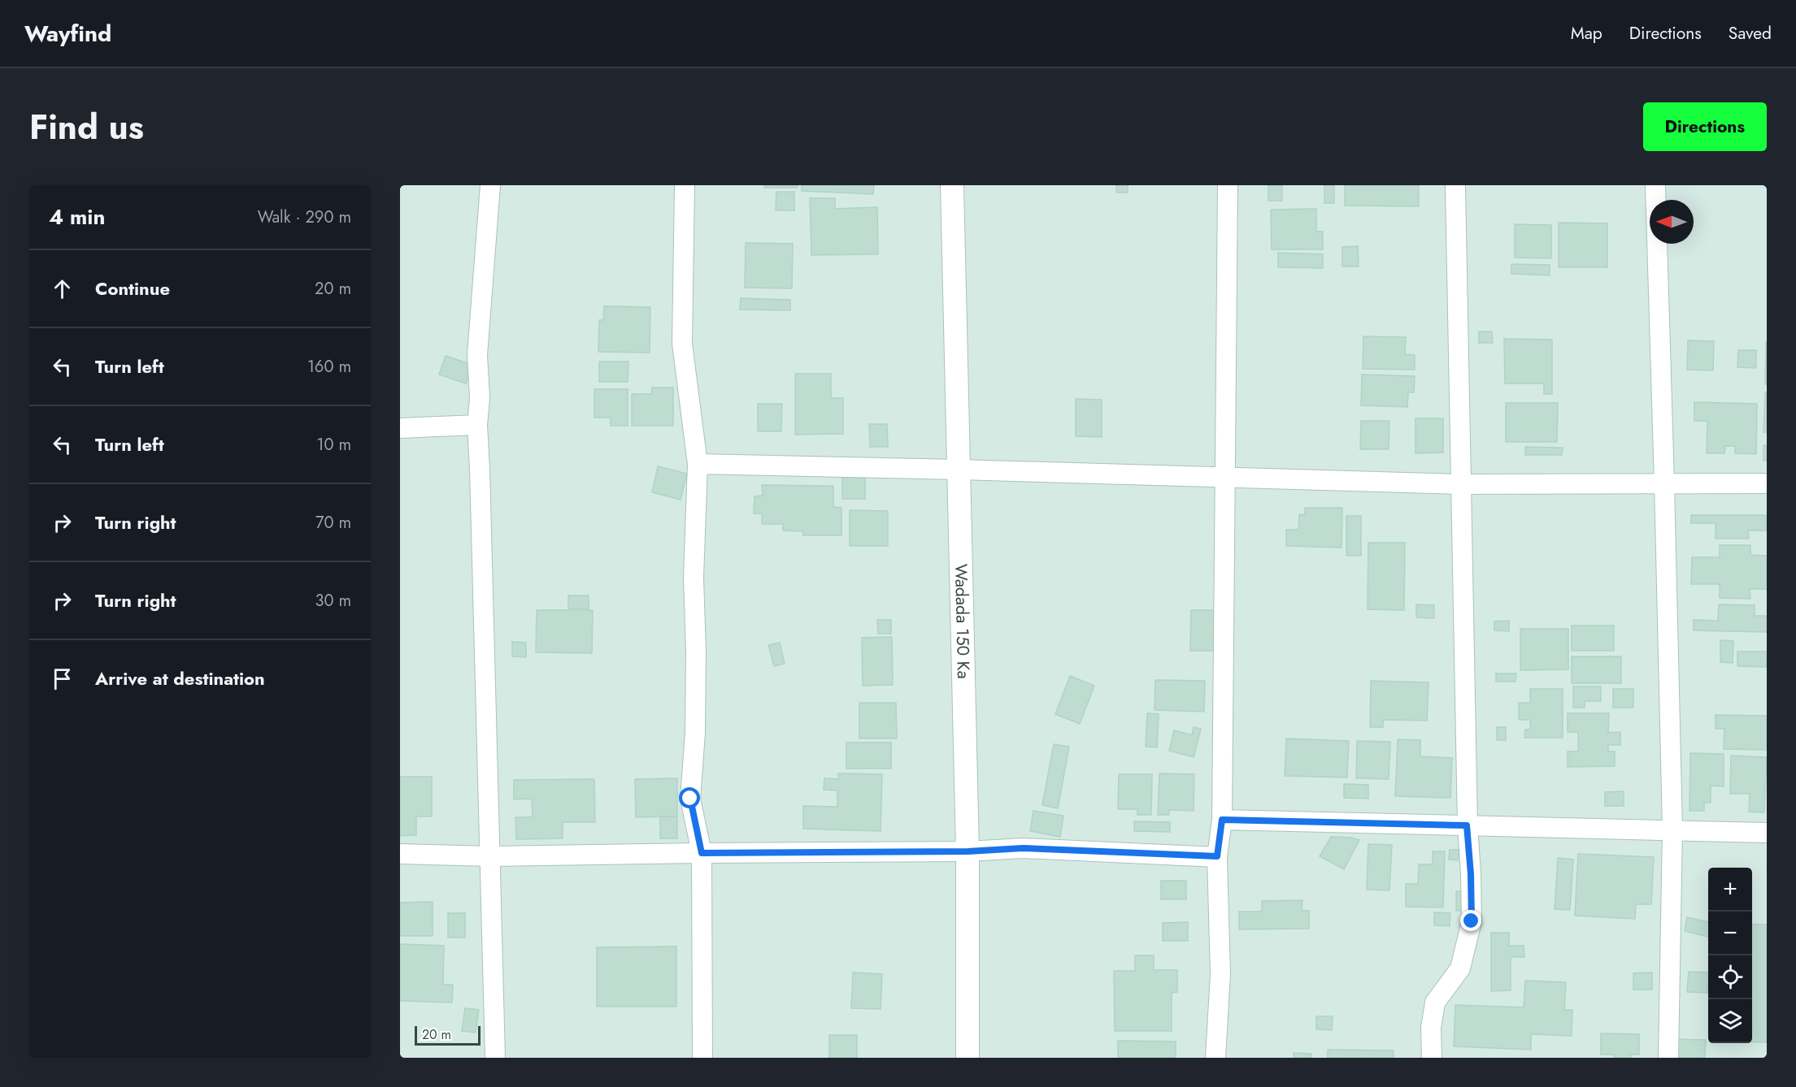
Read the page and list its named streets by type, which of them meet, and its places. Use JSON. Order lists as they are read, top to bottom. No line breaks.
{"streets":{"street":["Wadada 150 Ka"]},"scale_bar":"20 m","north":"left","page":{"header":"Wayfind","nav":["Map","Directions","Saved"],"title":"Find us","buttons":"Directions","heading":["4 min","Walk · 290 m"],"list":[["Continue","20 m"],["Turn left","160 m"],["Turn left","10 m"],["Turn right","70 m"],["Turn right","30 m"],"Arrive at destination"],"map_buttons":["+","−"],"scale":"20 m"}}
